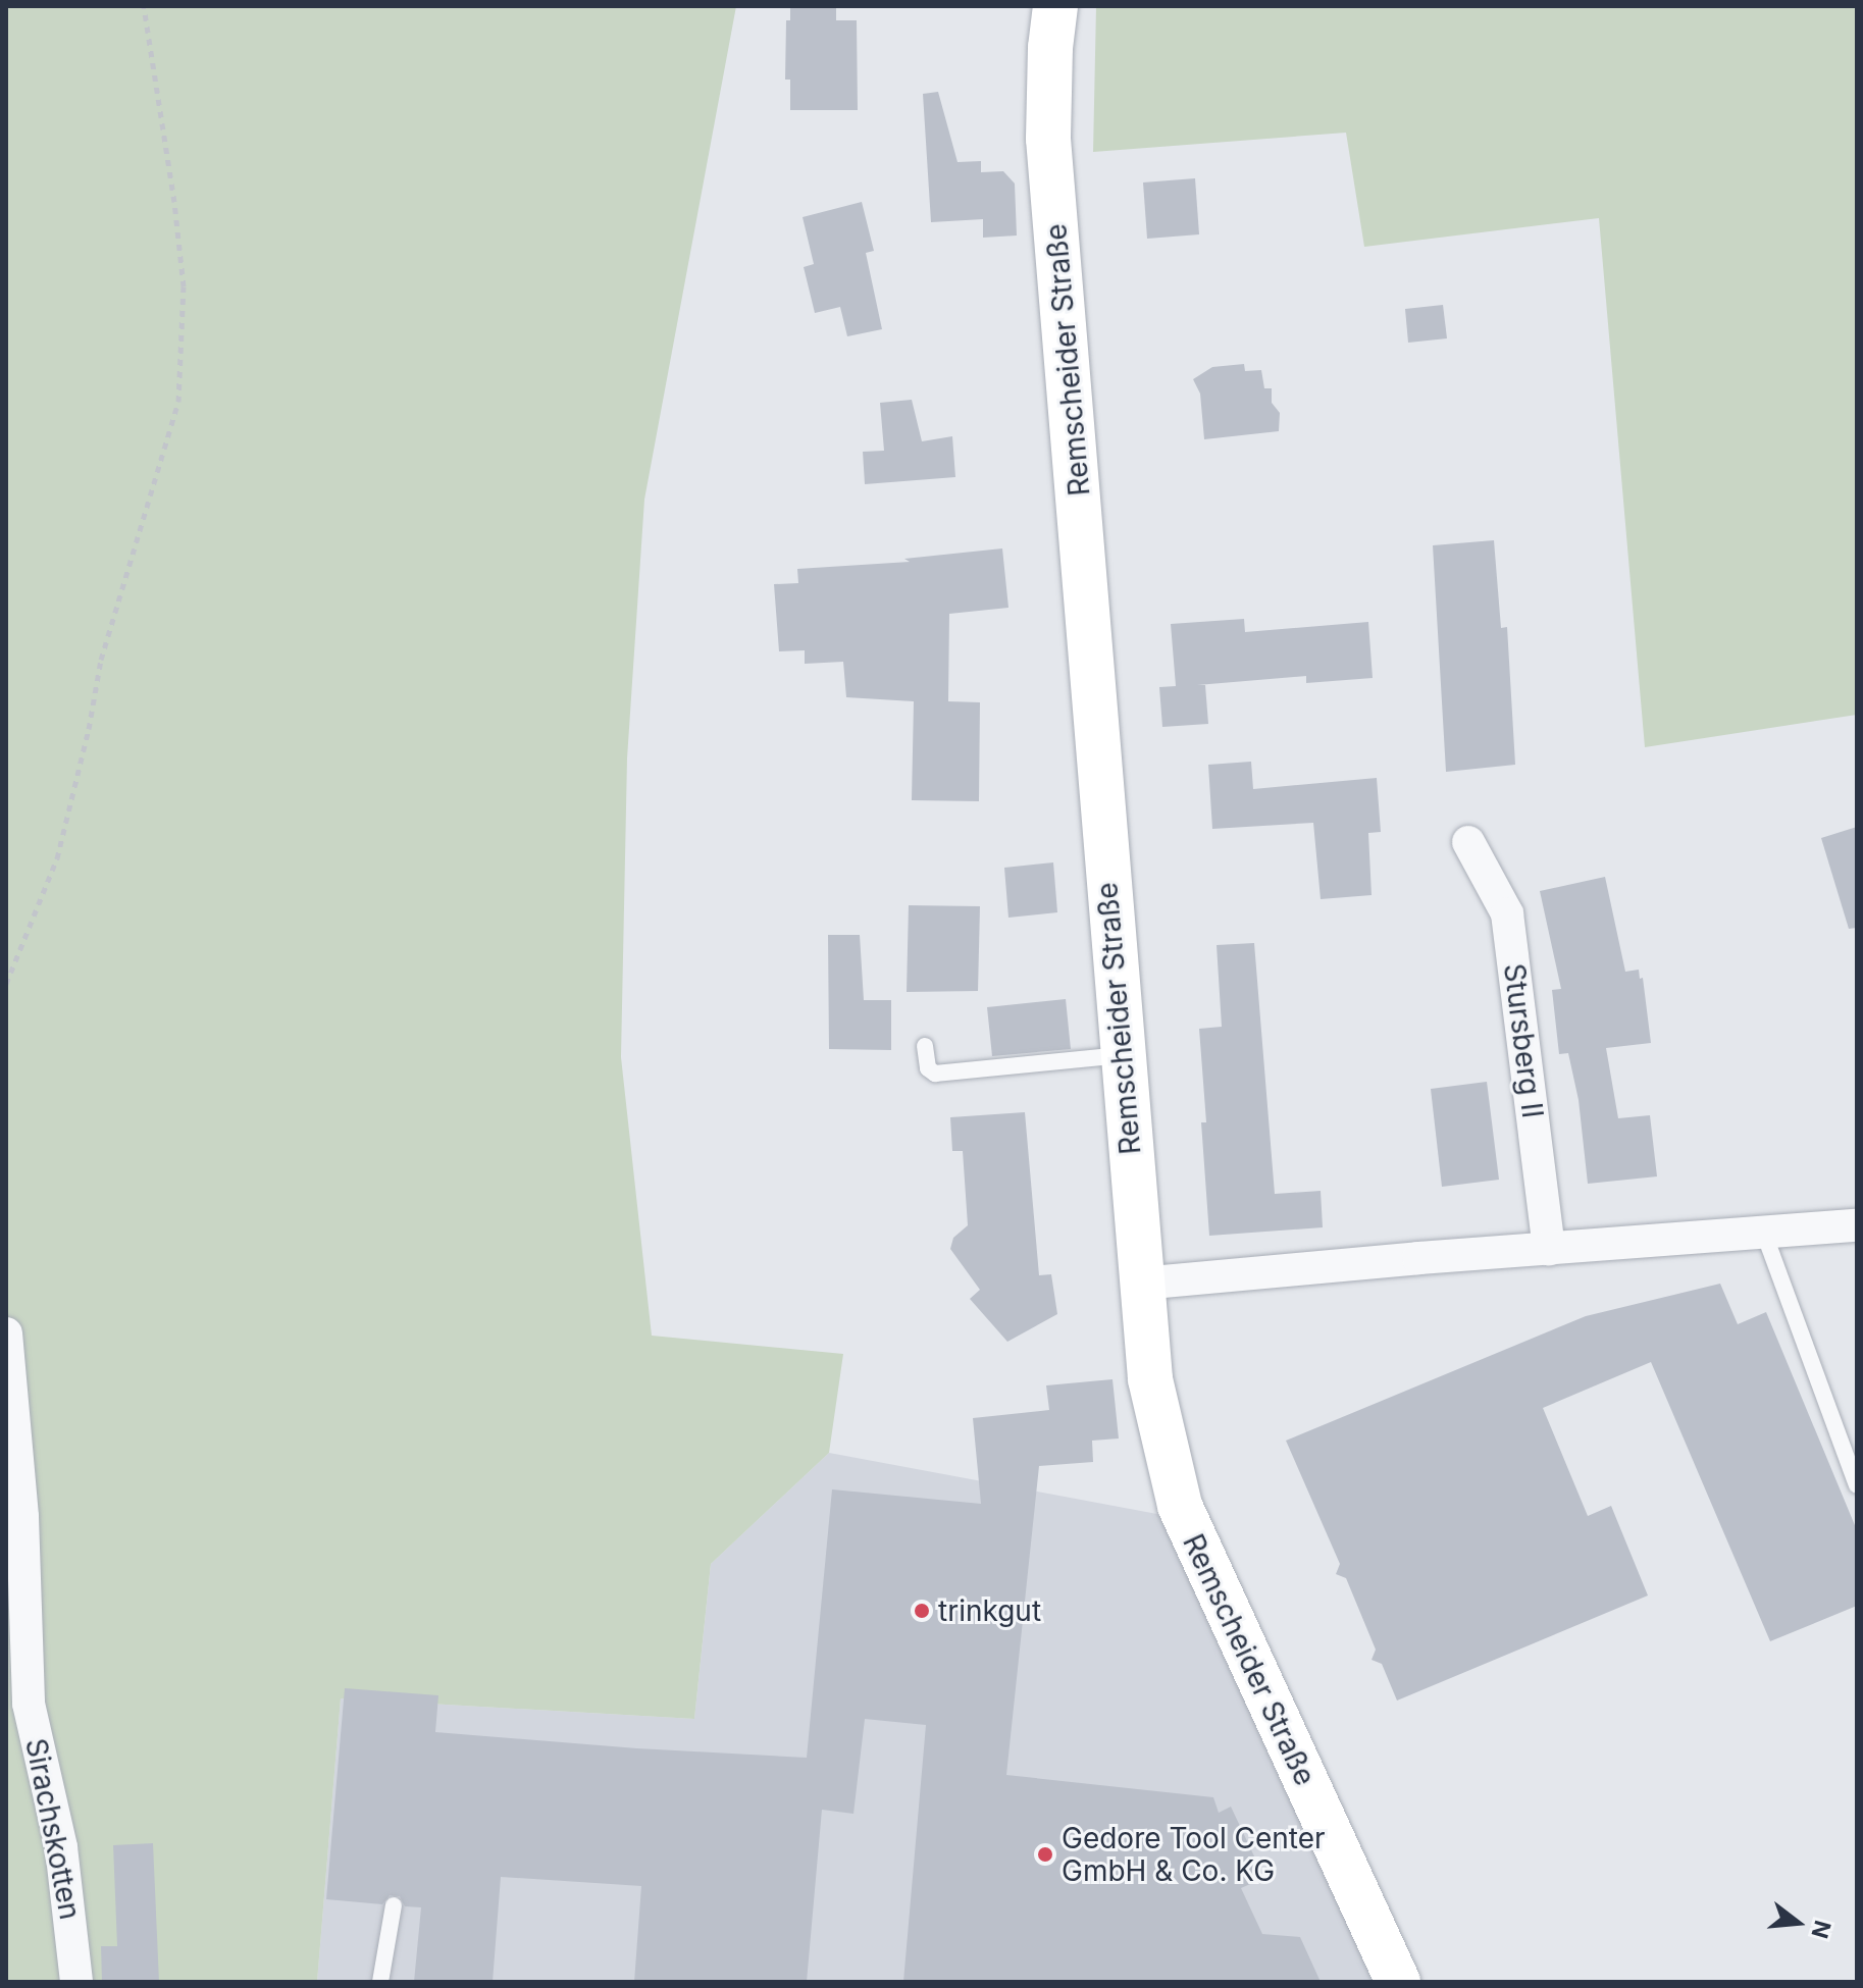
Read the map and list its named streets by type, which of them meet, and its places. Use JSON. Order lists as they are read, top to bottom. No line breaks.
{"streets":{"main road":["Remscheider Straße"],"street":["Stursberg II","Sirachskotten"]},"places":["trinkgut","Gedore Tool Center GmbH & Co. KG"],"north":"right"}
